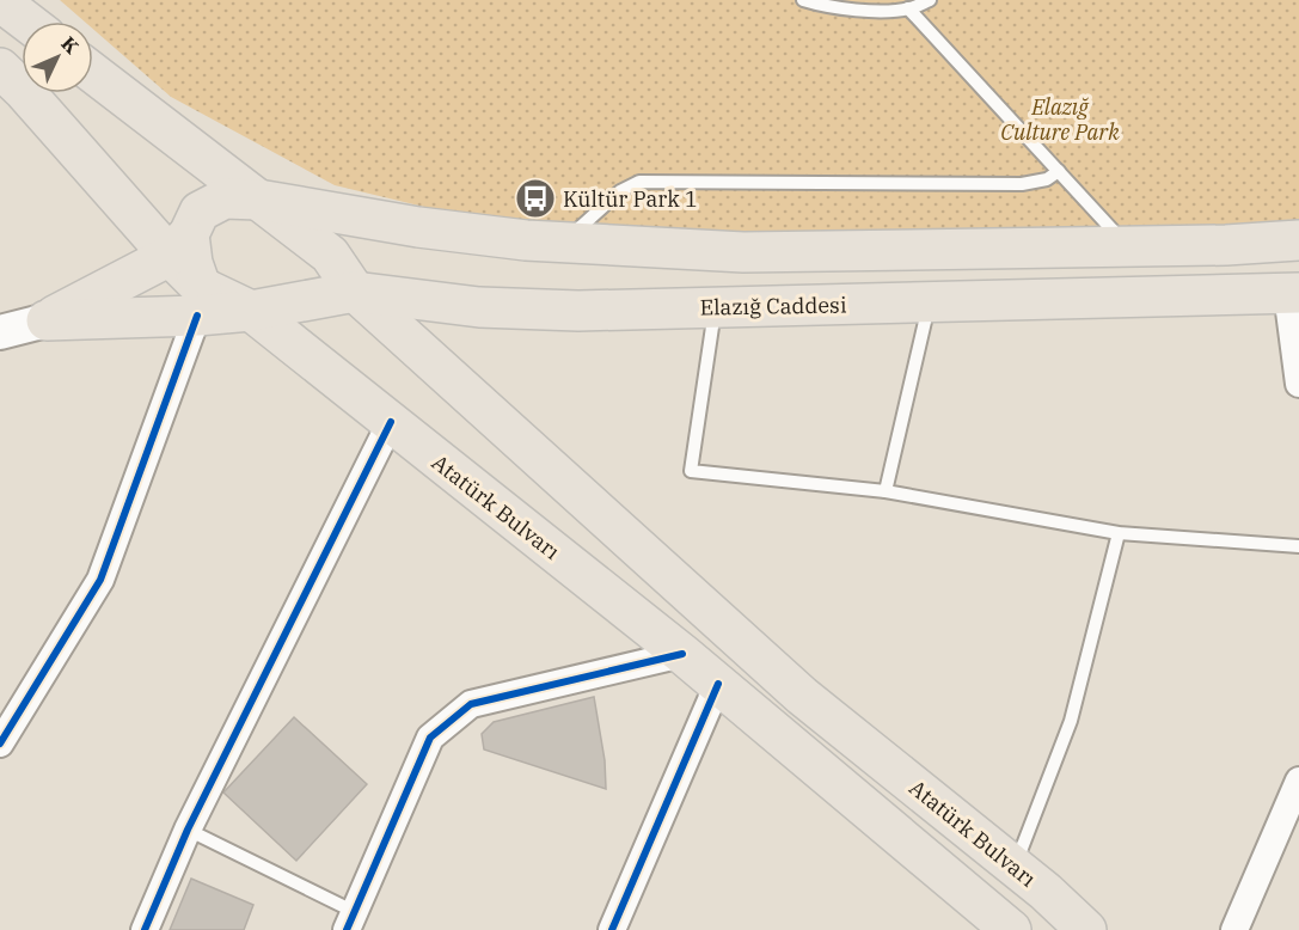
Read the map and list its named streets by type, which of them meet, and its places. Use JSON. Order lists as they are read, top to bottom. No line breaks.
{"streets":{"main road":["Elazığ Caddesi","Atatürk Bulvarı"]},"crossings":[["Elazığ Caddesi","Atatürk Bulvarı"]],"parks":["Elazığ Culture Park"],"places":{"bus stop":["Kültür Park 1"]},"north":"top right"}
